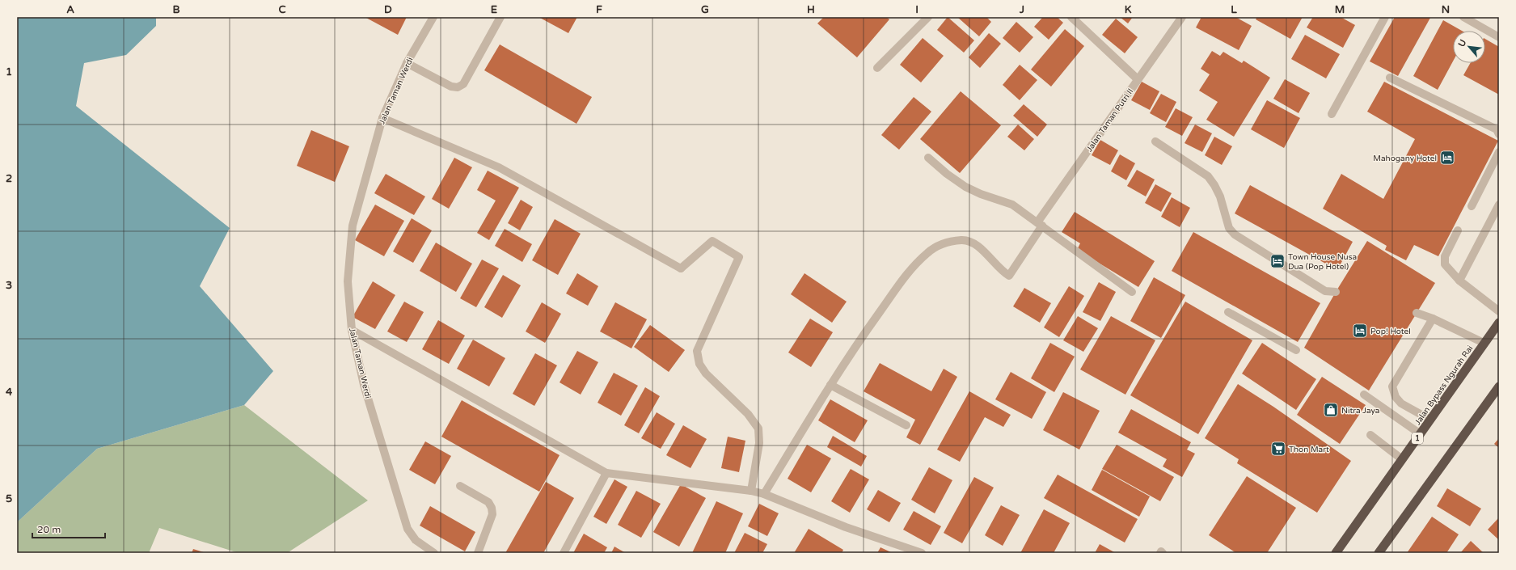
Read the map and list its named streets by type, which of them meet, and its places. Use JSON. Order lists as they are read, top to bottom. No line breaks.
{"streets":{"highway":["Jalan Bypass Ngurah Rai","1"],"street":["Jalan Taman Werdi","Jalan Taman Putri II"]},"places":{"hotel":["Mahogany Hotel","Town House Nusa Dua (Pop Hotel)","Pop! Hotel"],"shop":["Nitra Jaya"],"supermarket":["Thon Mart"]},"scale_bar":"20 m","north":"top left","grid":{"columns":["A","B","C","D","E","F","G","H","I","J","K","L","M","N"],"rows":["1","2","3","4","5"]}}
